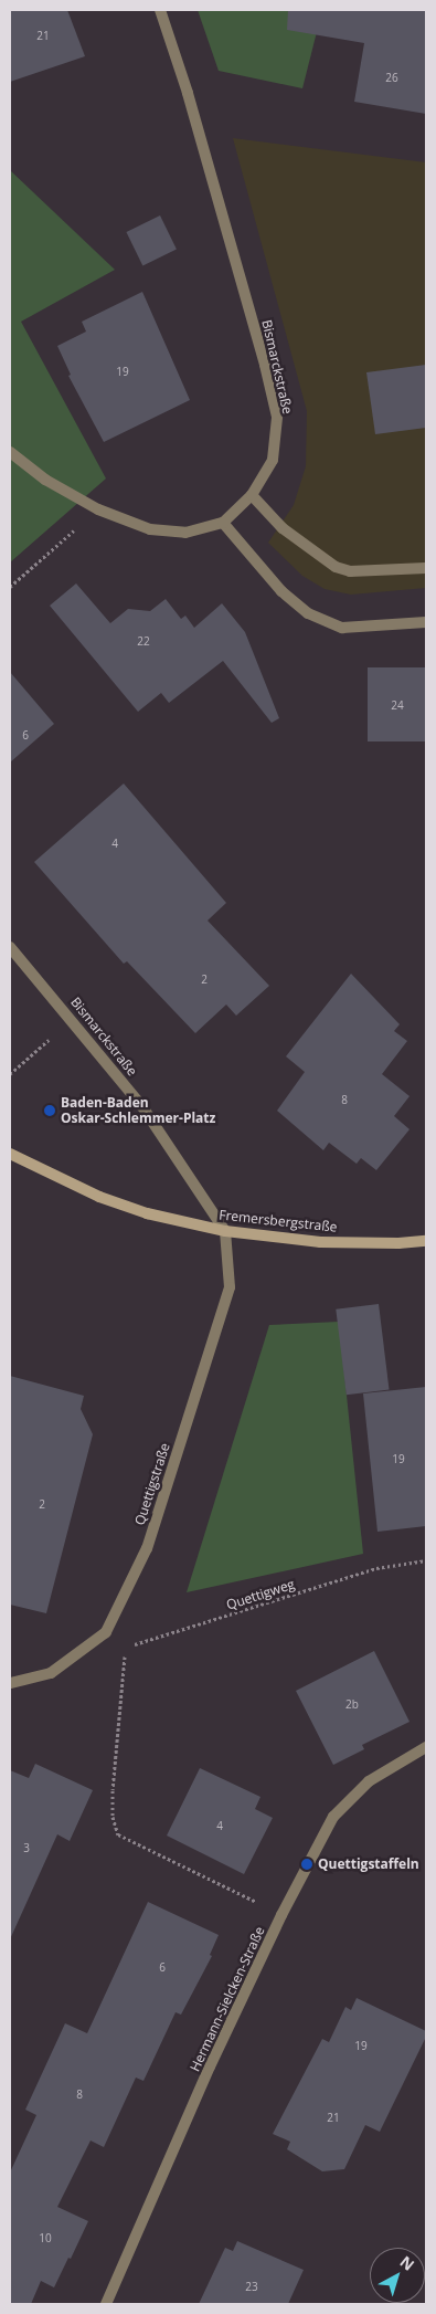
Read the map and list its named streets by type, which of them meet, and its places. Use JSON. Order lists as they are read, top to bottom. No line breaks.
{"streets":{"main road":["Fremersbergstraße"],"street":["Bismarckstraße","Quettigstraße","Hermann-Sielcken-Straße"],"path":["Quettigweg"]},"crossings":[["Bismarckstraße","Fremersbergstraße"],["Bismarckstraße","Quettigstraße"],["Fremersbergstraße","Quettigstraße"],["Quettigweg","Hermann-Sielcken-Straße"]],"places":["Baden-Baden Oskar-Schlemmer-Platz","Quettigstaffeln"],"house_numbers":["21","26","19","22","24","6","4","2","8","19","2","2b","4","3","6","19","8","21","10","23"],"north":"top right"}
